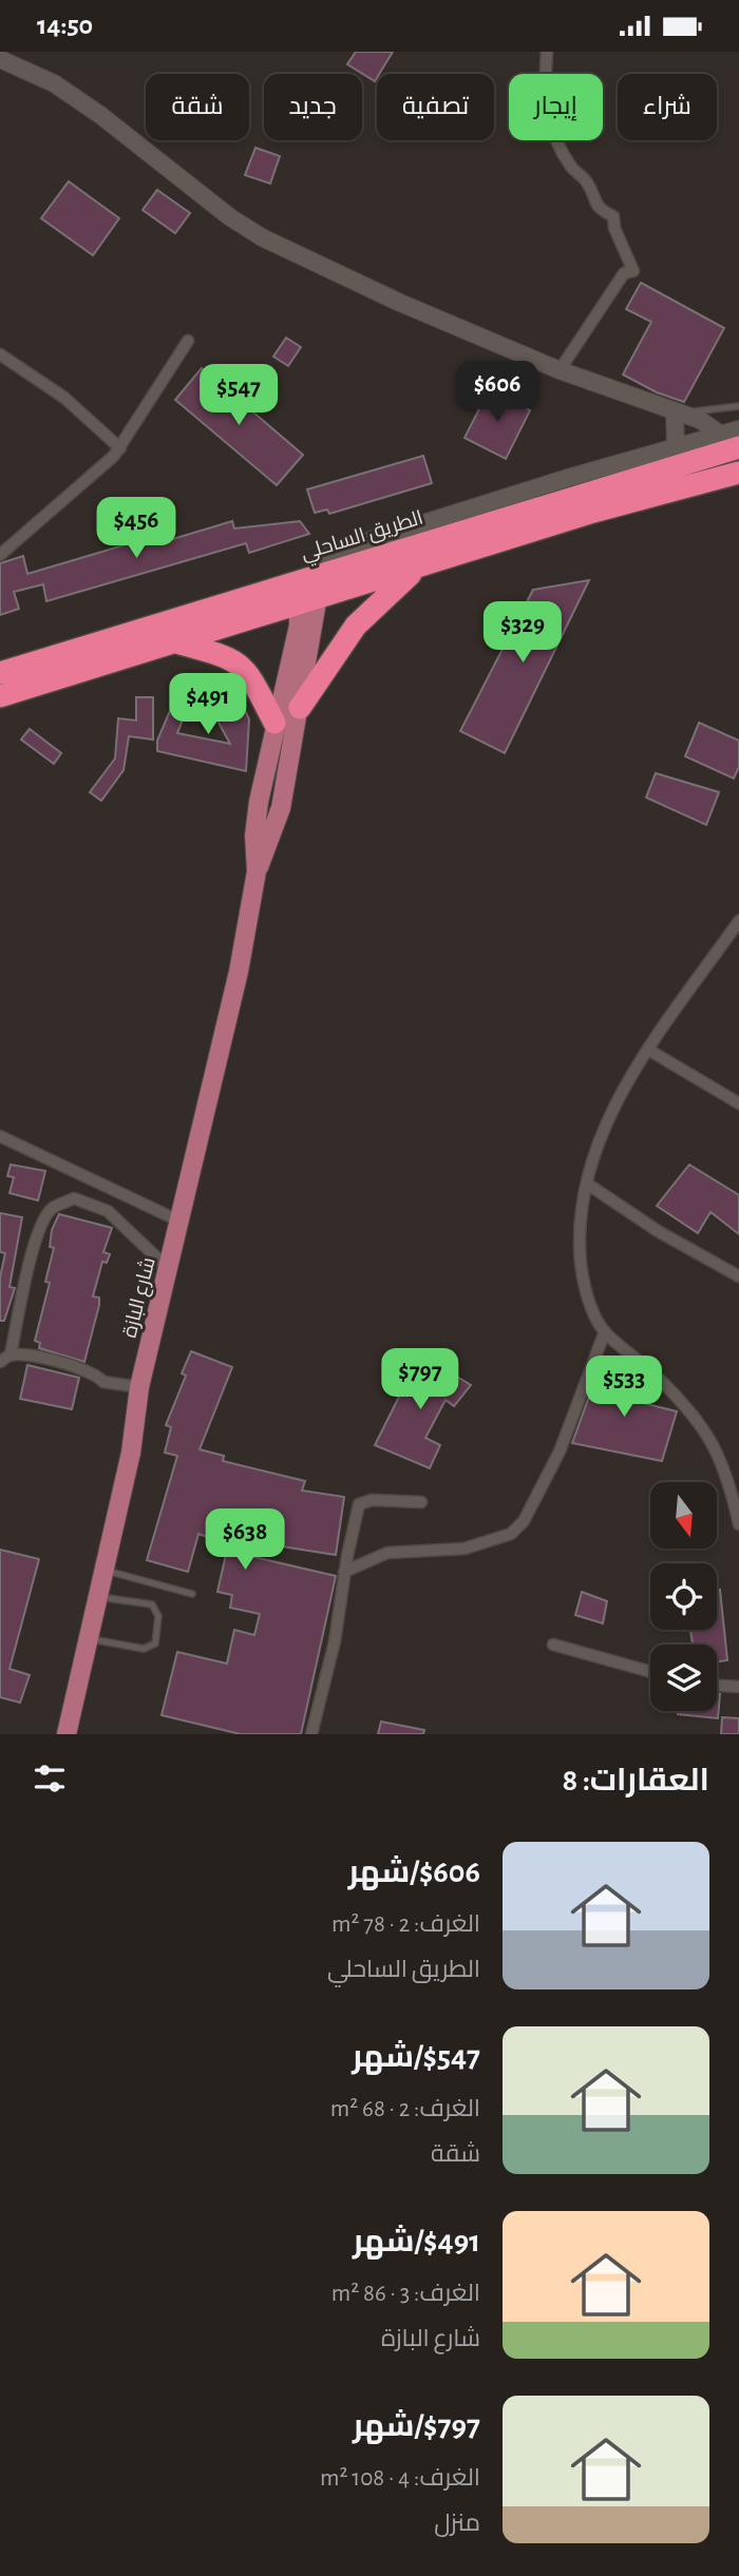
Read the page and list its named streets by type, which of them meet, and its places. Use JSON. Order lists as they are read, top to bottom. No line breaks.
{"streets":{"highway":["الطريق الساحلي"],"main road":["شارع البازة"]},"crossings":[["الطريق الساحلي","شارع البازة"]],"north":"bottom","page":{"status":"14:50","chip":["شراء","إيجار","تصفية","جديد","شقة"],"price":["$606","$547","$456","$329","$491","$797","$533","$638"],"heading":"العقارات: 8","list":[{"name":"$606/شهر","note":"الغرف: 2 · 78 m² · الطريق الساحلي"},{"name":"$547/شهر","note":"الغرف: 2 · 68 m² · شقة"},{"name":"$491/شهر","note":"الغرف: 3 · 86 m² · شارع البازة"},{"name":"$797/شهر","note":"الغرف: 4 · 108 m² · منزل"}]}}
